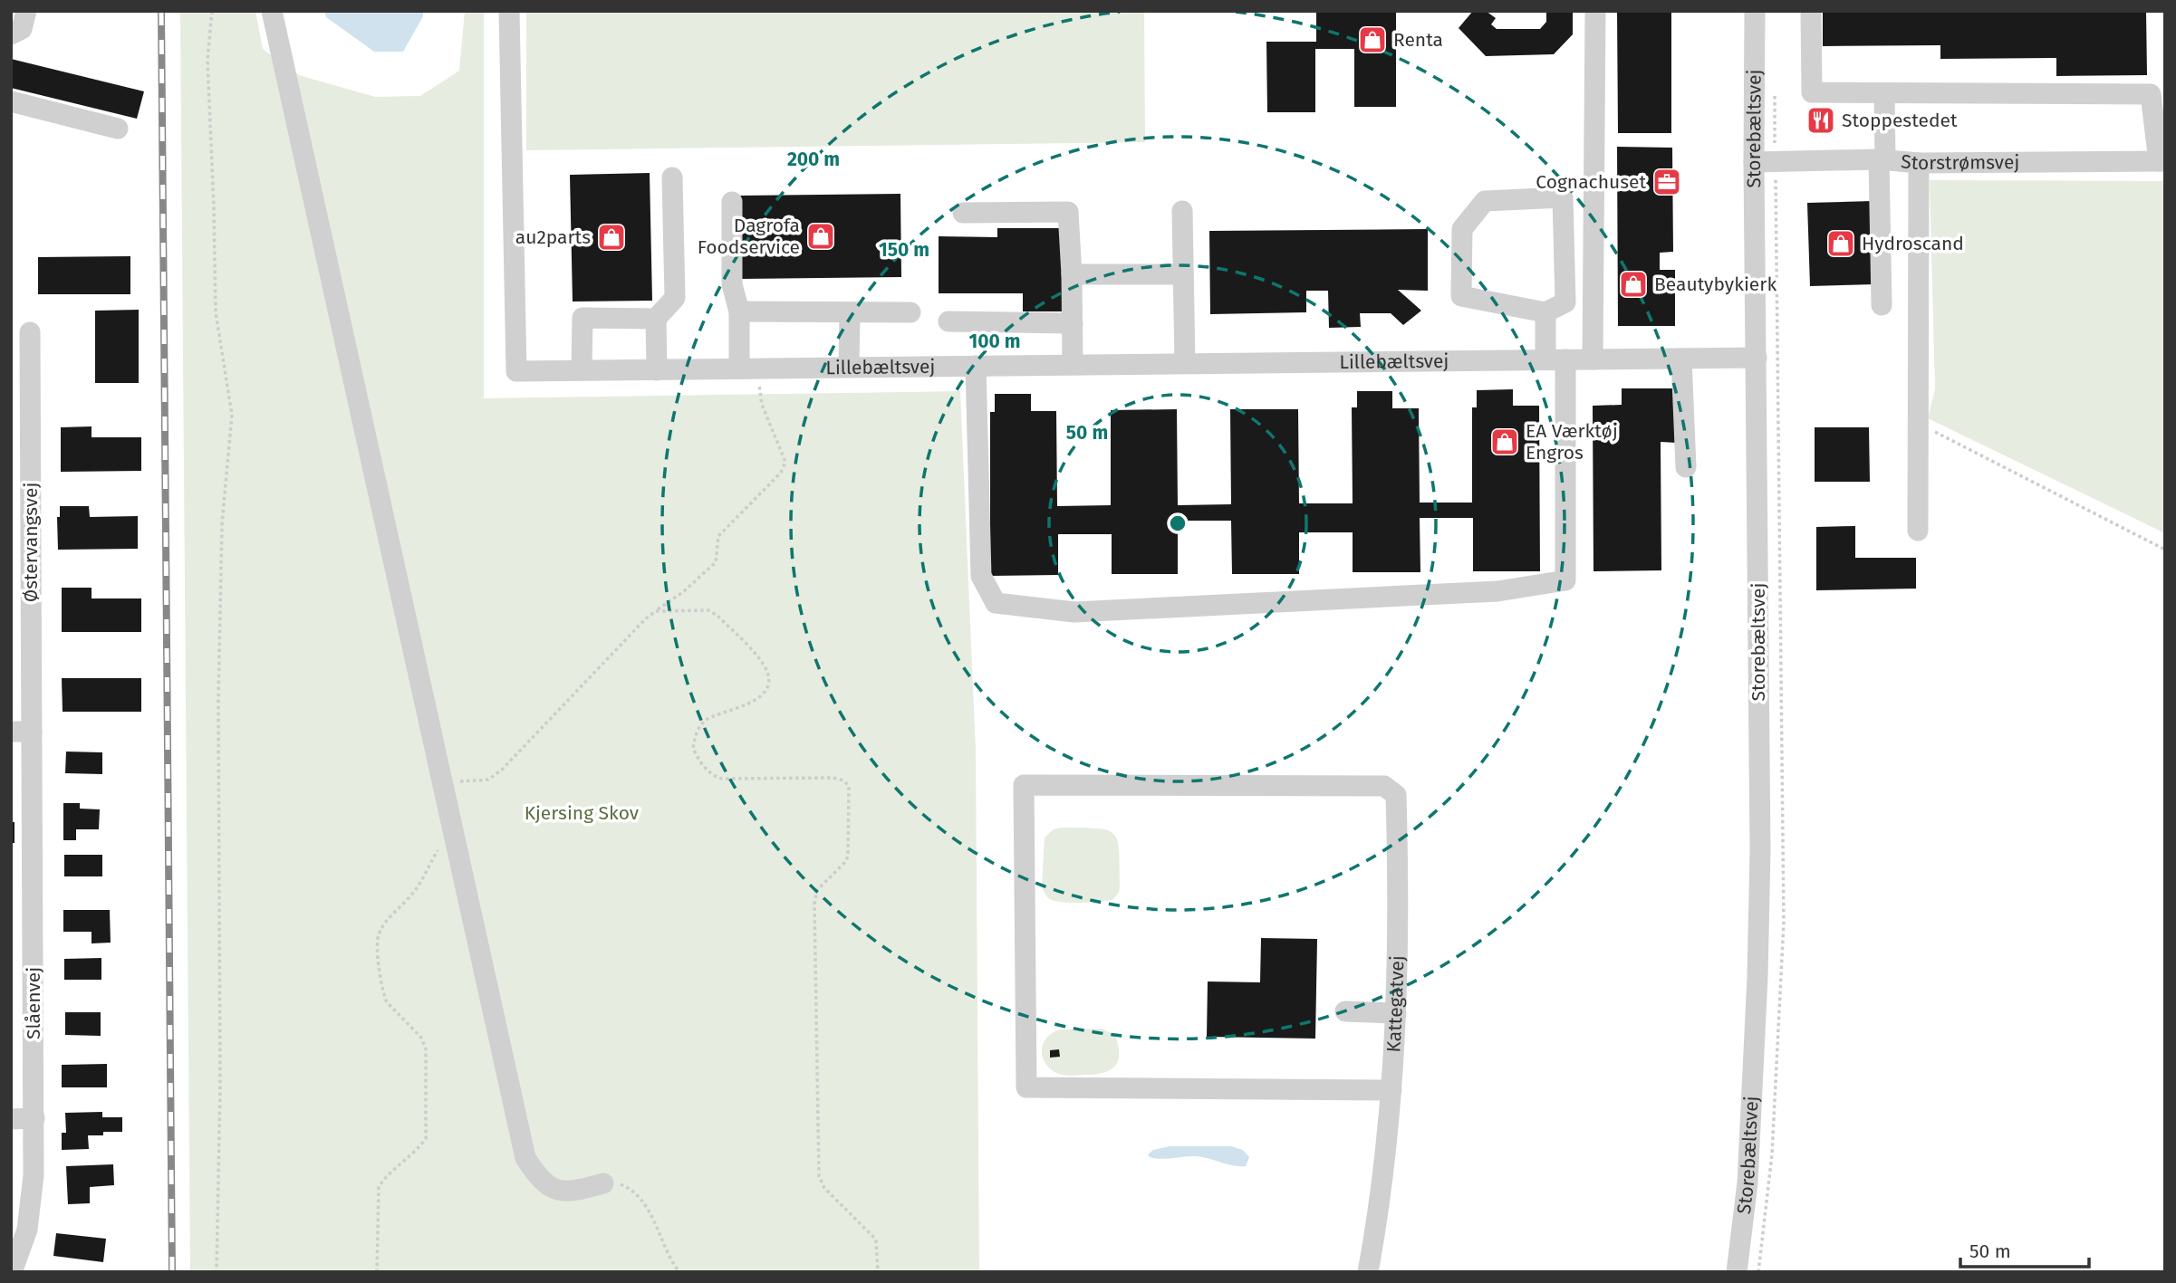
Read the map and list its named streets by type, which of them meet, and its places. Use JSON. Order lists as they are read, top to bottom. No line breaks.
{"streets":{"street":["Storebæltsvej","Storstrømsvej","Lillebæltsvej","Østervangsvej","Slåenvej","Kattegatvej"]},"crossings":[["Storebæltsvej","Storstrømsvej"],["Storebæltsvej","Lillebæltsvej"],["Østervangsvej","Slåenvej"]],"parks":["Kjersing Skov"],"places":{"shop":["Renta","Dagrofa Foodservice","au2parts","Hydroscand","Beautybykierk","EA Værktøj Engros"],"restaurant":["Stoppestedet"],"office":["Cognachuset"]},"scale_bar":"50 m","rings":["200 m","150 m","100 m","50 m"]}
